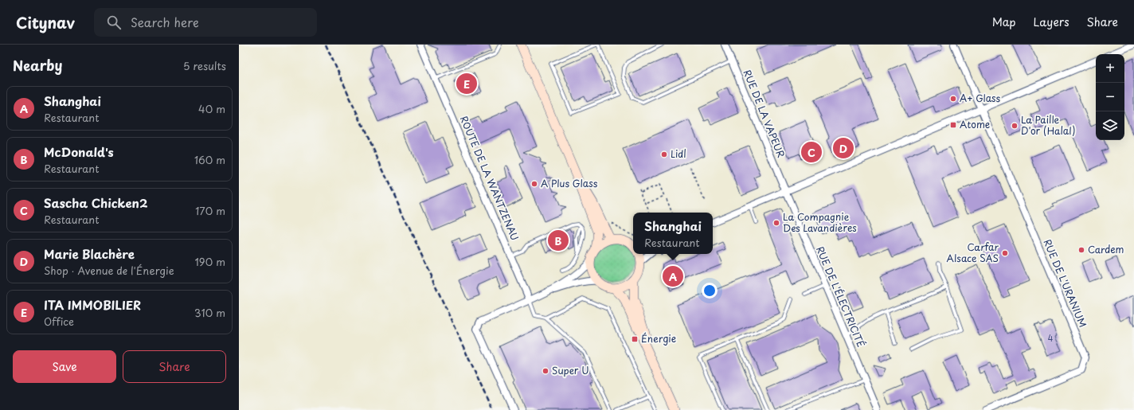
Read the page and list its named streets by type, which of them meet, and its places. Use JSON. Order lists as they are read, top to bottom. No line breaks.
{"streets":{"street":["RUE DE LA VAPEUR","ROUTE DE LA WANTZENAU","RUE DE L'URANIUM","RUE DE L'ÉLECTRICITÉ"]},"crossings":[["RUE DE LA VAPEUR","RUE DE L'ÉLECTRICITÉ"]],"places":{"other":["A+ Glass","La Paille D'or (Halal)","Lidl","A Plus Glass","La Compagnie Des Lavandières","Cardem","Carfar Alsace SAS","Super U"],"transit":["Atome","Énergie"]},"house_numbers":["4"],"page":{"header":"Citynav","search":"Search here","nav":["Map","Layers","Share"],"heading":["Nearby","5 results"],"map_buttons":["+","−"],"pins":["E","D","C","B","A"],"list":[{"mark":"A","name":"Shanghai","note":"Restaurant","value":"40 m"},{"mark":"B","name":"McDonald's","note":"Restaurant","value":"160 m"},{"mark":"C","name":"Sascha Chicken2","note":"Restaurant","value":"170 m"},{"mark":"D","name":"Marie Blachère","note":"Shop · Avenue de l'Énergie","value":"190 m"},{"mark":"E","name":"ITA IMMOBILIER","note":"Office","value":"310 m"}],"popup":["Shanghai","Restaurant"],"buttons":["Save","Share"]}}
